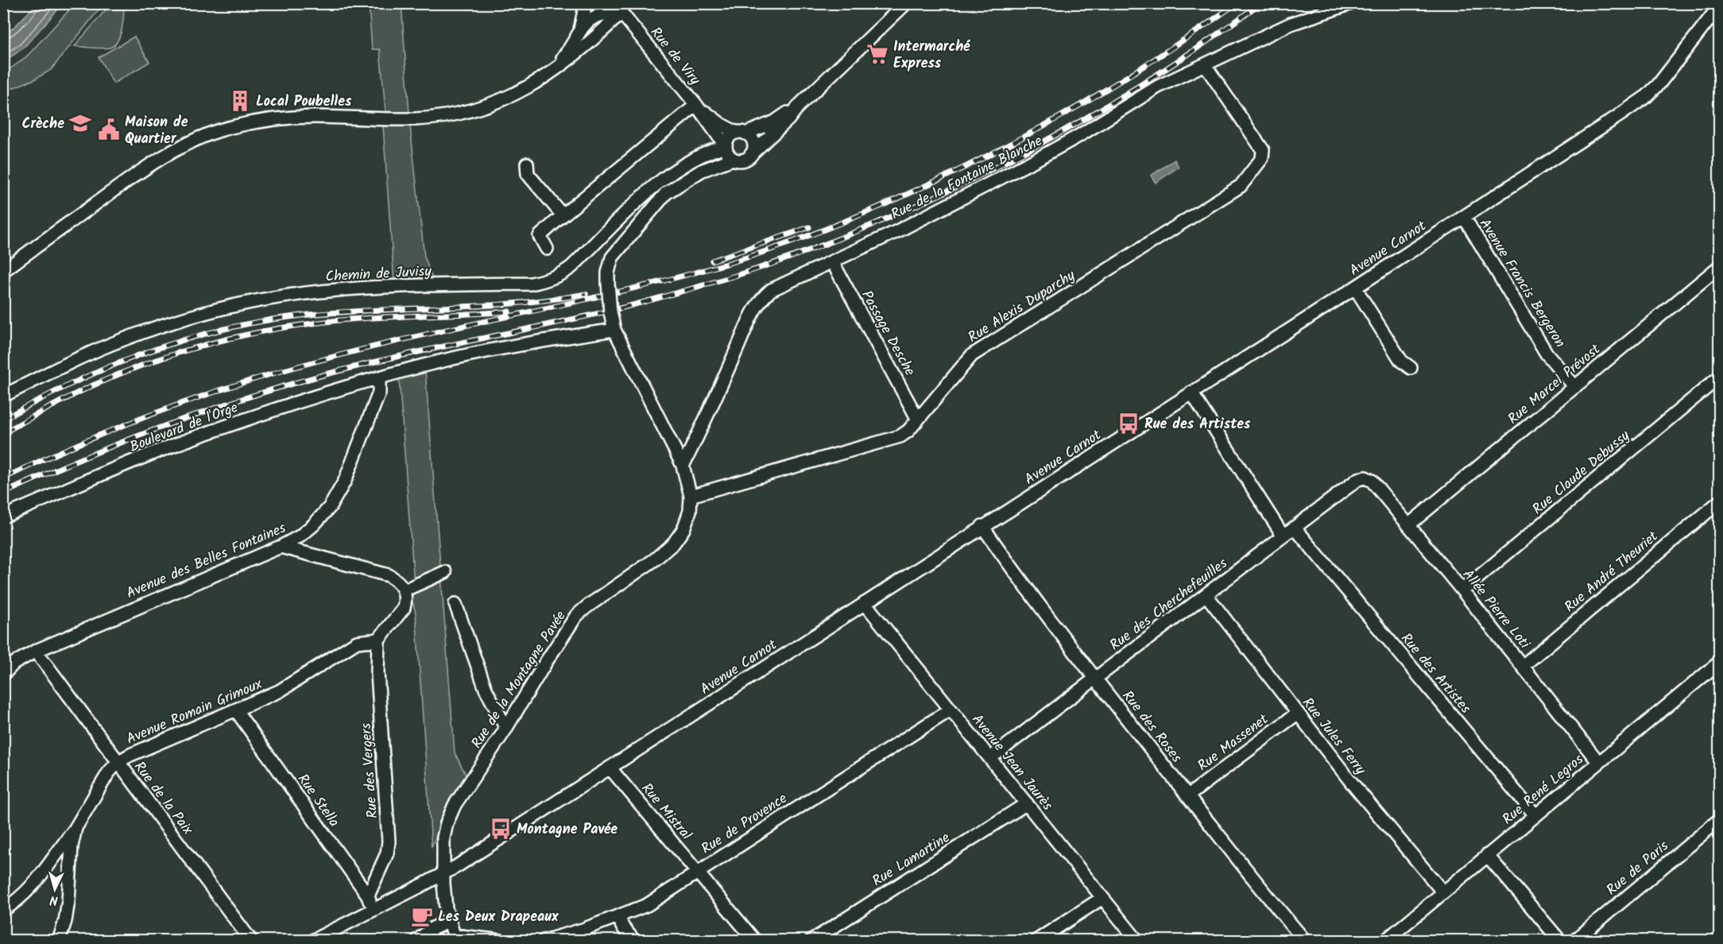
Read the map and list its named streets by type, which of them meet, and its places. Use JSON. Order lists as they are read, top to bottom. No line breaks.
{"streets":{"street":["Rue de Viry","Rue de la Fontaine Blanche","Avenue Carnot","Chemin de Juvisy","Avenue Francis Bergeron","Rue Alexis Duparchy","Passage Desche","Rue Marcel Prévost","Boulevard de l'Orge","Rue Claude Debussy","Avenue des Belles Fontaines","Rue André Theuriet","Rue des Cherchefeuilles","Allée Pierre Loti","Rue des Artistes","Rue de la Montagne Pavée","Avenue Romain Grimoux","Rue des Roses","Rue Jules Ferry","Rue Massenet","Avenue Jean Jaurès","Rue des Vergers","Rue René Legros","Rue de la Paix","Rue Stella","Rue Mistral","Rue de Provence","Rue Lamartine","Rue de Paris"]},"crossings":[["Rue de Viry","Chemin de Juvisy"],["Rue de Viry","Rue de la Montagne Pavée"],["Rue de la Fontaine Blanche","Rue Alexis Duparchy"],["Rue de la Fontaine Blanche","Passage Desche"],["Rue de la Fontaine Blanche","Rue de la Montagne Pavée"],["Avenue Carnot","Avenue Francis Bergeron"],["Avenue Carnot","Rue de la Montagne Pavée"],["Avenue Carnot","Rue des Roses"],["Avenue Carnot","Avenue Jean Jaurès"],["Avenue Carnot","Rue Stella"],["Avenue Carnot","Rue Mistral"],["Chemin de Juvisy","Rue de la Montagne Pavée"],["Avenue Francis Bergeron","Rue Marcel Prévost"],["Rue Alexis Duparchy","Passage Desche"],["Rue Alexis Duparchy","Rue de la Montagne Pavée"],["Rue Marcel Prévost","Allée Pierre Loti"],["Boulevard de l'Orge","Avenue des Belles Fontaines"],["Rue Claude Debussy","Allée Pierre Loti"],["Avenue des Belles Fontaines","Rue de la Paix"],["Rue André Theuriet","Allée Pierre Loti"],["Rue des Cherchefeuilles","Allée Pierre Loti"],["Rue des Cherchefeuilles","Rue des Artistes"],["Rue des Cherchefeuilles","Rue des Roses"],["Rue des Cherchefeuilles","Rue Jules Ferry"],["Rue des Cherchefeuilles","Avenue Jean Jaurès"],["Allée Pierre Loti","Rue René Legros"],["Rue des Artistes","Rue René Legros"],["Avenue Romain Grimoux","Rue des Vergers"],["Avenue Romain Grimoux","Rue de la Paix"],["Avenue Romain Grimoux","Rue Stella"],["Rue des Roses","Rue Massenet"],["Rue Jules Ferry","Rue Massenet"],["Rue Jules Ferry","Rue René Legros"],["Avenue Jean Jaurès","Rue de Provence"],["Avenue Jean Jaurès","Rue Lamartine"],["Rue des Vergers","Rue Stella"],["Rue Mistral","Rue de Provence"]],"places":{"supermarket":["Intermarché Express"],"building":["Local Poubelles"],"school or university":["Crèche"],"public building":["Maison de Quartier"],"bus stop":["Rue des Artistes","Montagne Pavée"],"cafe":["Les Deux Drapeaux"]},"north":"bottom"}
